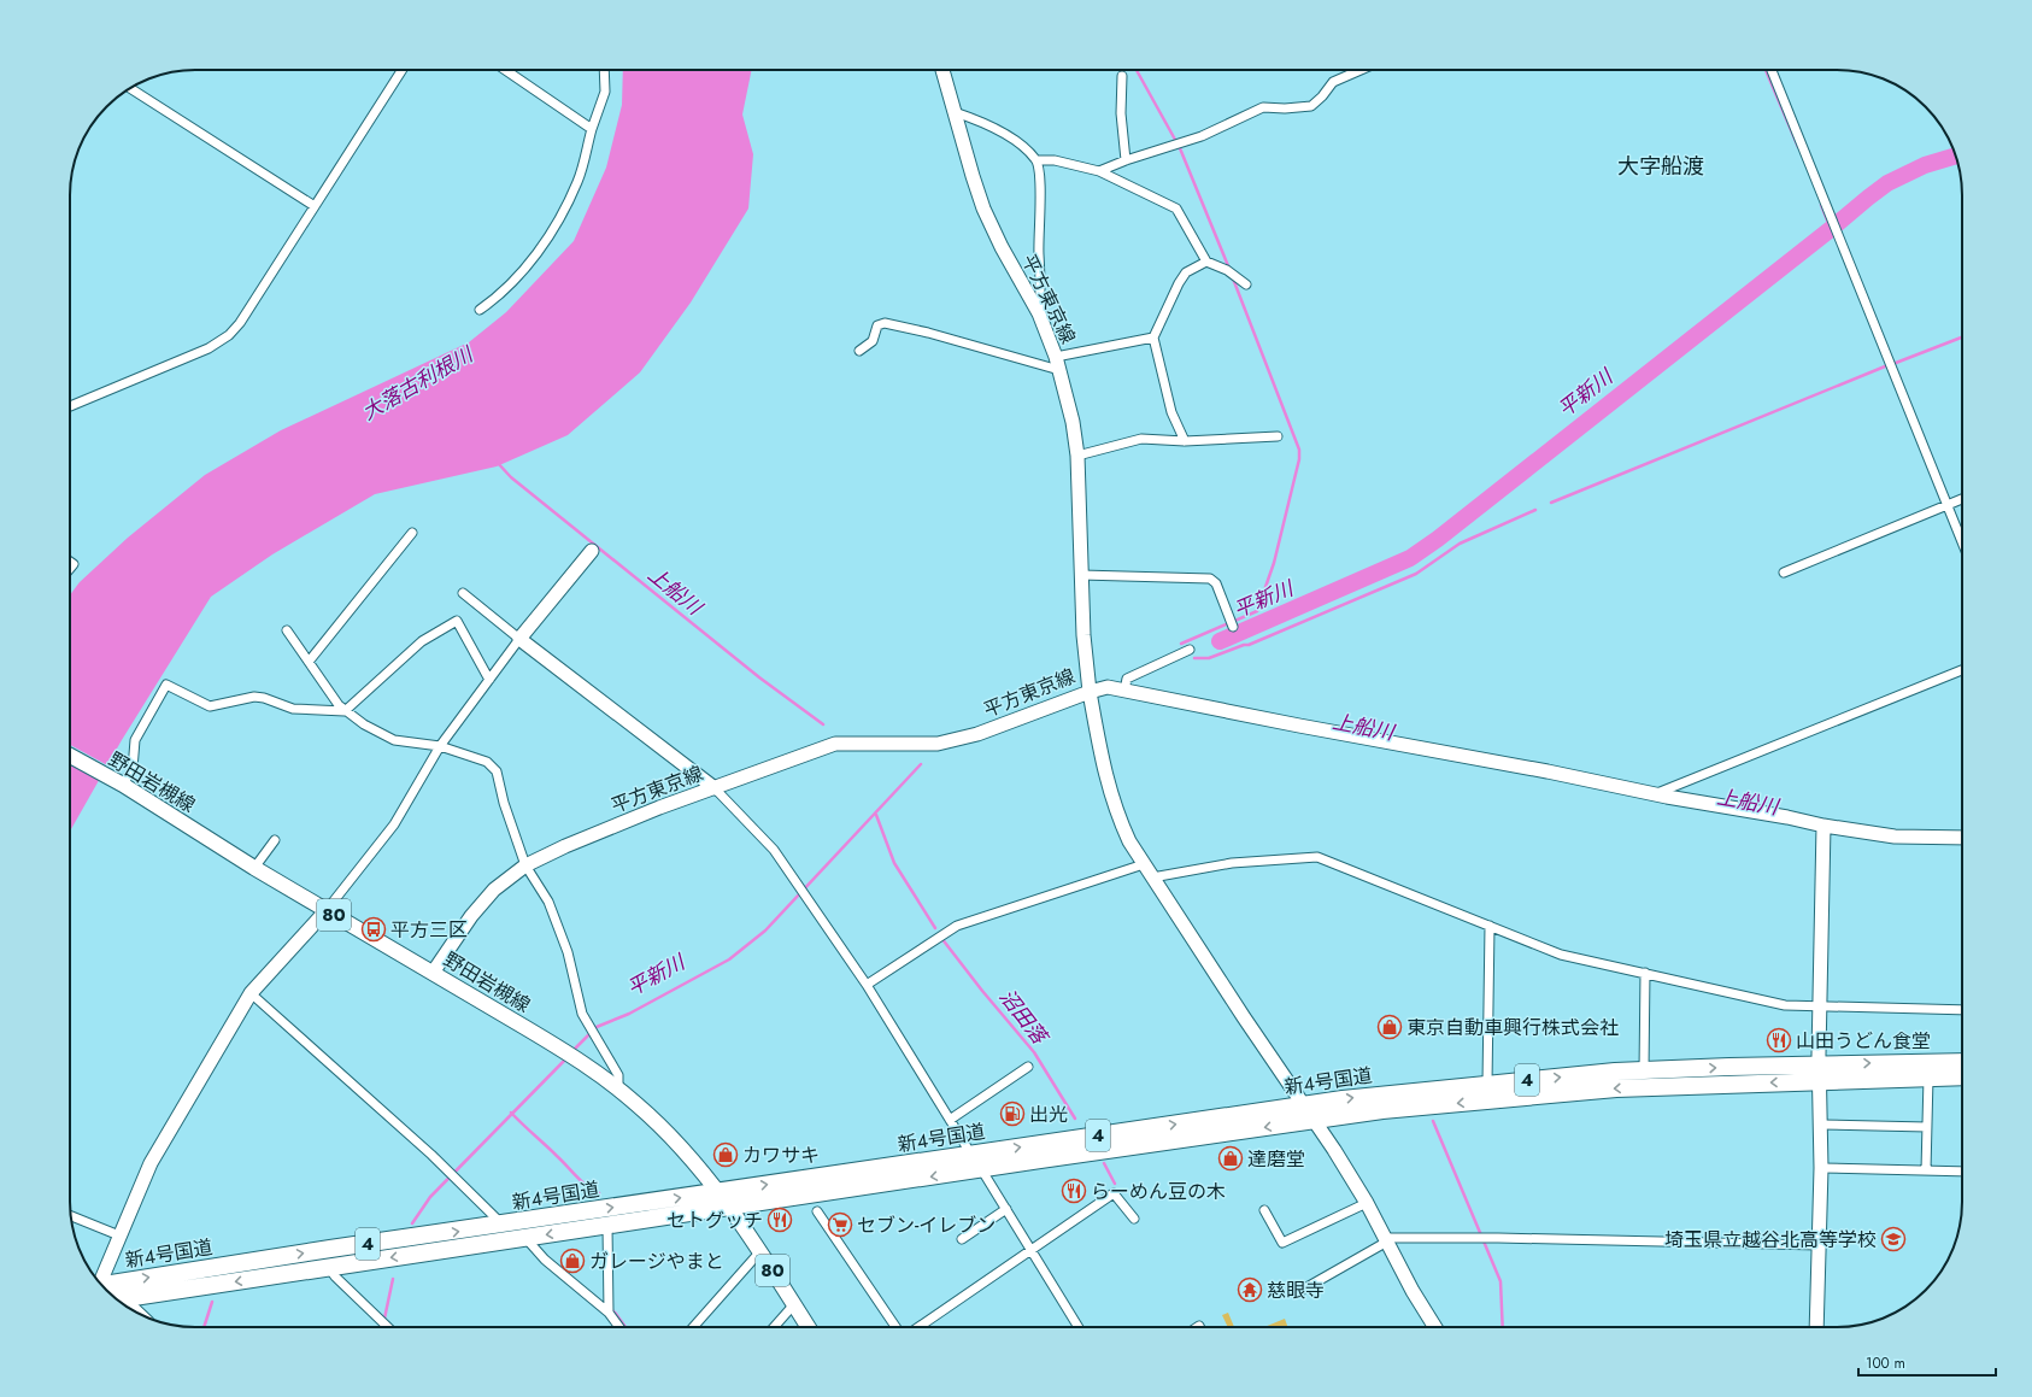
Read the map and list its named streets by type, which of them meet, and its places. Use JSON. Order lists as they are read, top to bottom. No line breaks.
{"streets":{"highway":["4","新4号国道"],"main road":["野田岩槻線","80"],"street":["平方東京線"]},"crossings":[["平方東京線","野田岩槻線"],["野田岩槻線","新4号国道"]],"districts":["大字船渡"],"water":["大落古利根川","平新川","上船川","沼田落"],"places":{"bus stop":["平方三区"],"shop":["東京自動車興行株式会社","カワサキ","達磨堂","ガレージやまと"],"restaurant":["山田うどん食堂","らーめん豆の木","セトグッチ"],"fuel station":["出光"],"supermarket":["セブン-イレブン"],"school or university":["埼玉県立越谷北高等学校"],"temple":["慈眼寺"]},"scale_bar":"100 m"}
